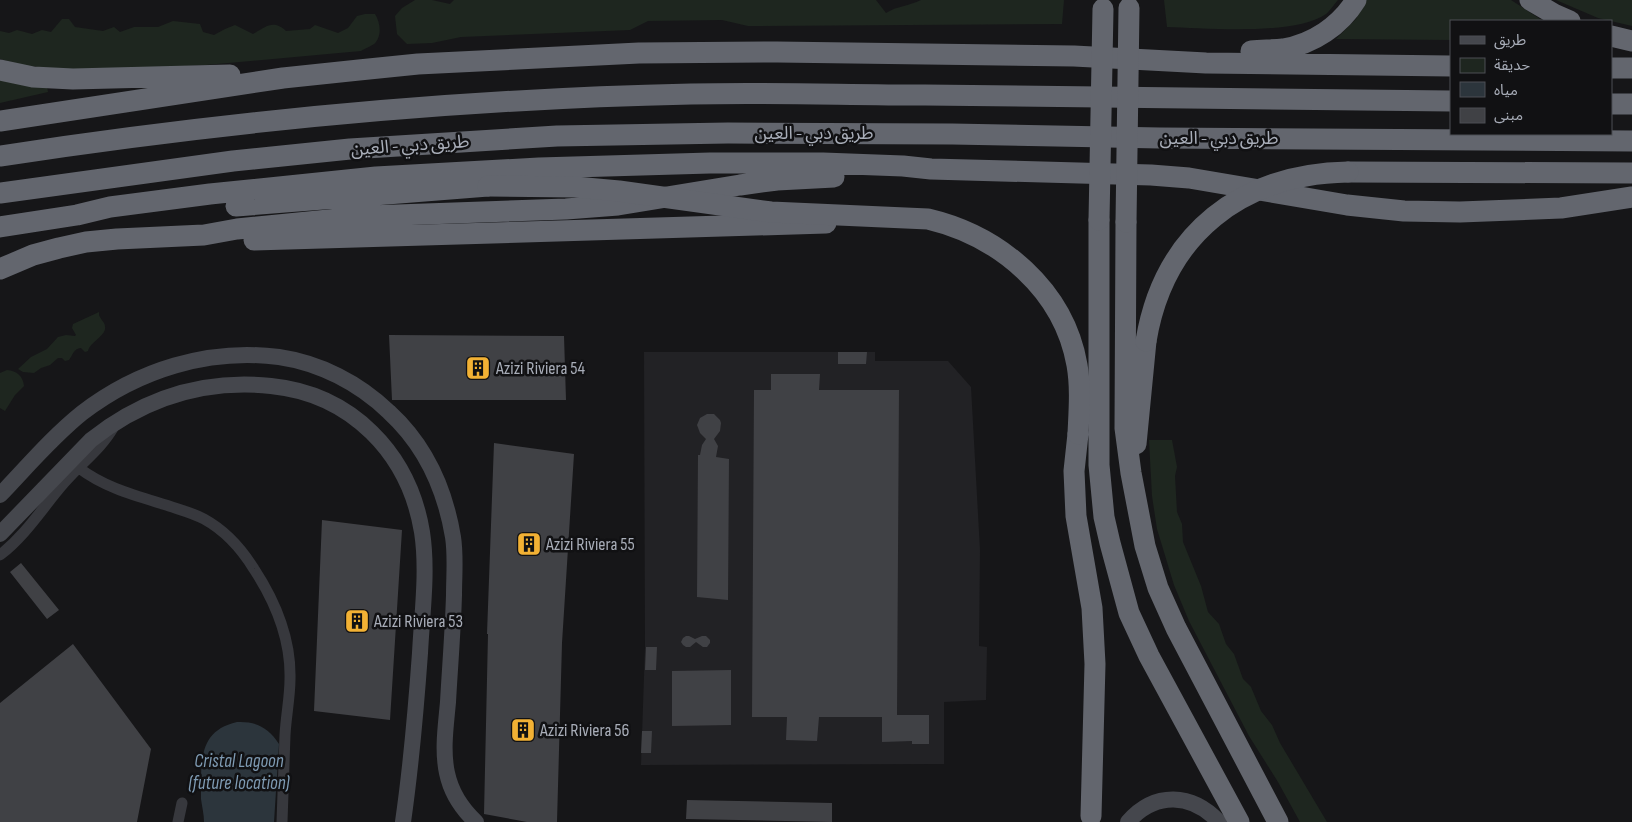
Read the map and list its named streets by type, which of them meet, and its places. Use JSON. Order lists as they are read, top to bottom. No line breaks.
{"streets":{"highway":["طريق دبي - العين"]},"water":["Cristal Lagoon (future location)"],"places":{"building":["Azizi Riviera 54","Azizi Riviera 55","Azizi Riviera 53","Azizi Riviera 56"]},"legend":["طريق","حديقة","مياه","مبنى"]}
